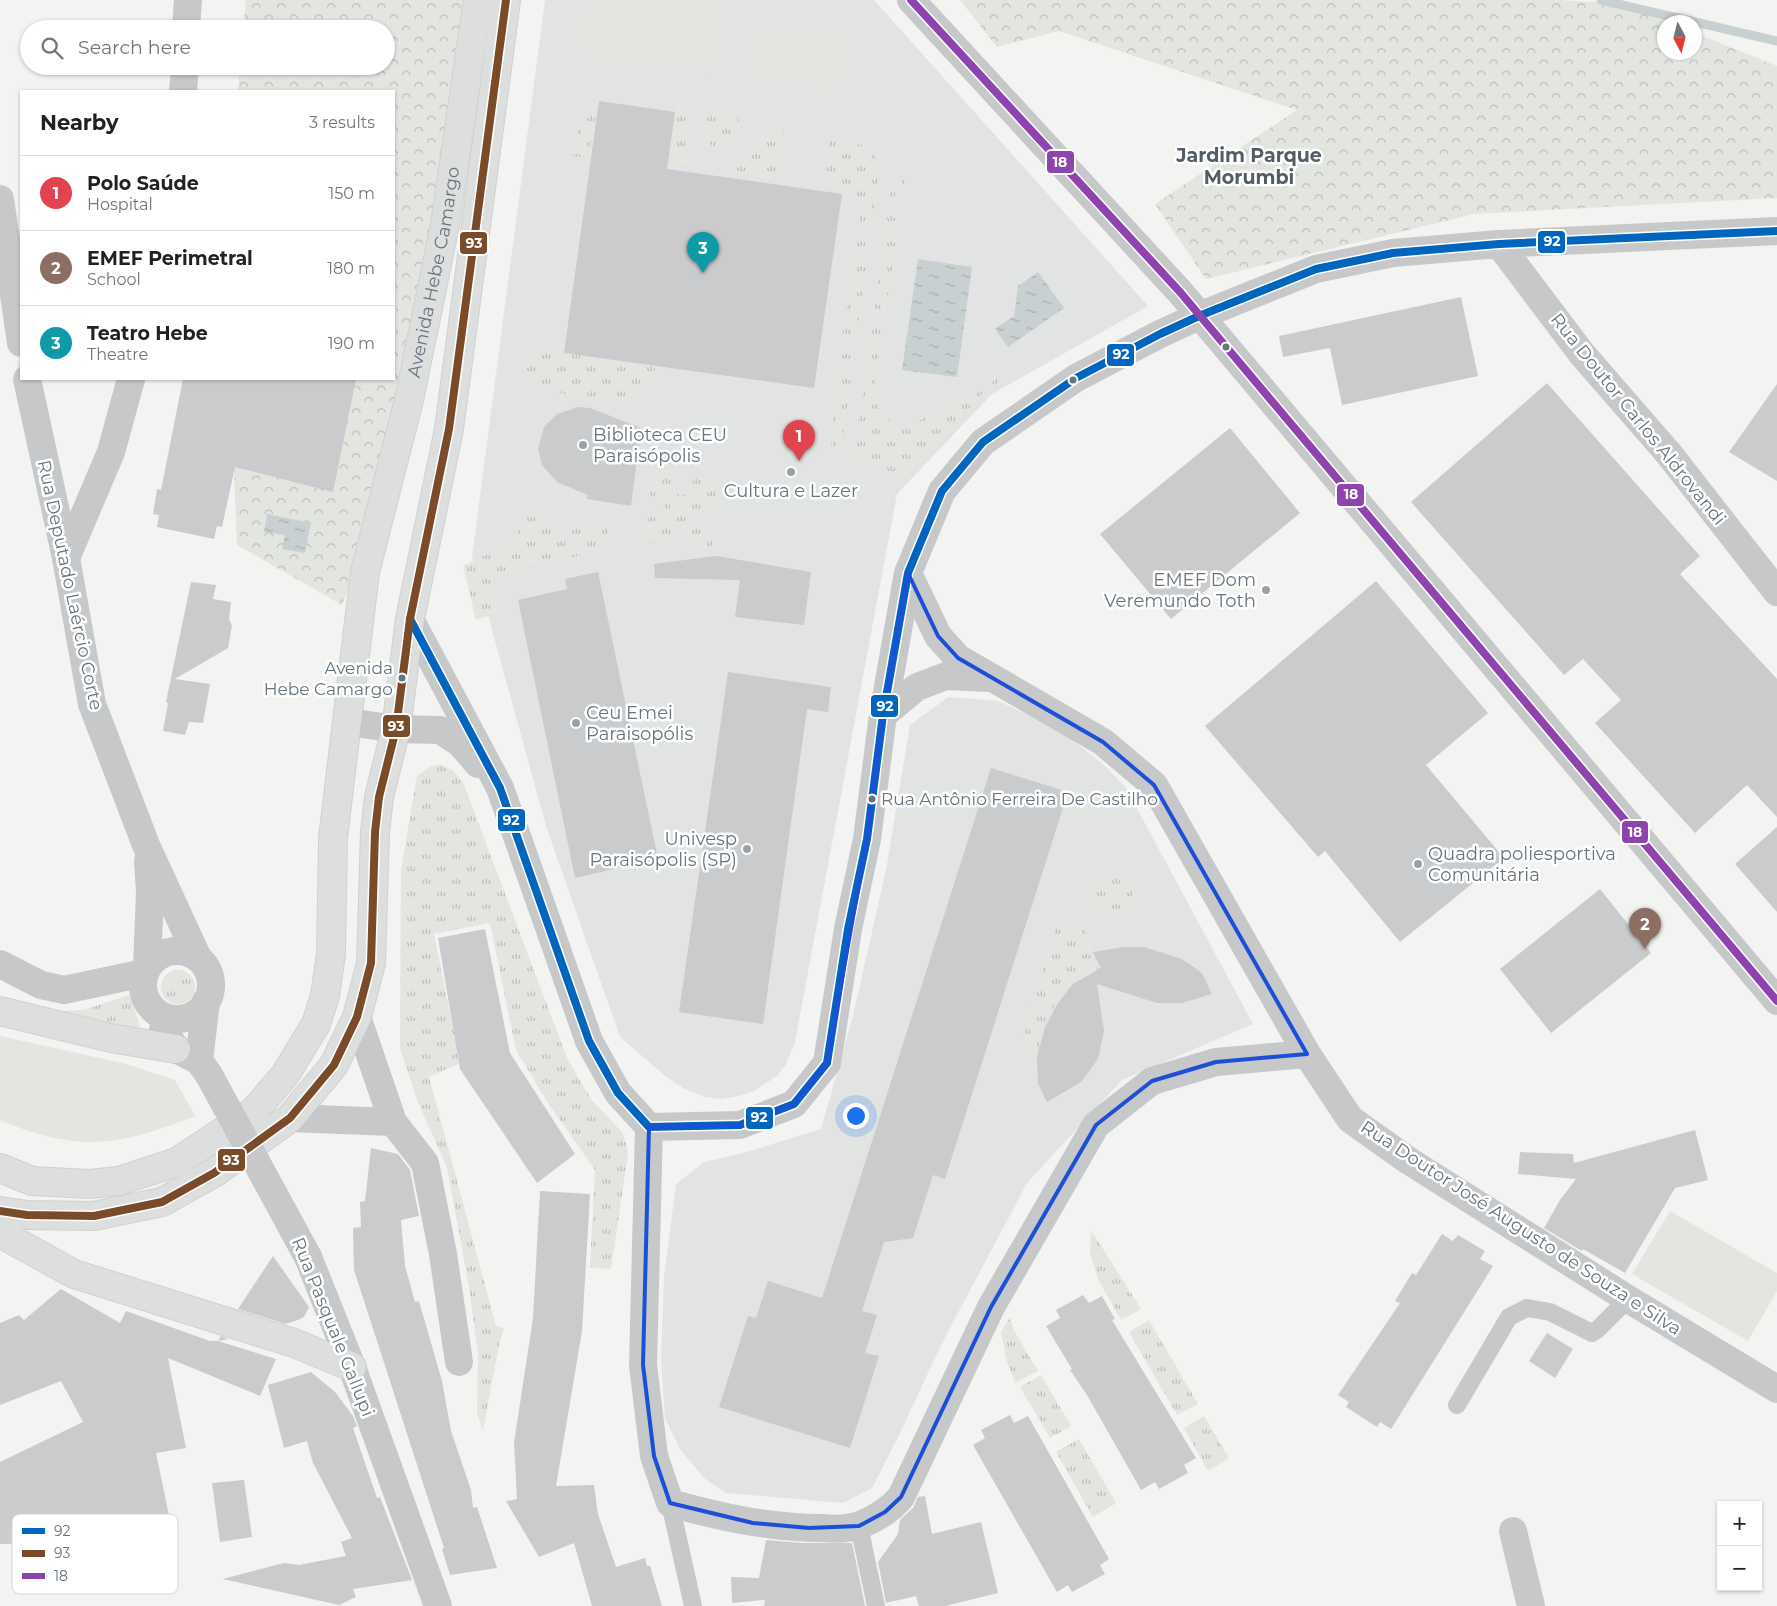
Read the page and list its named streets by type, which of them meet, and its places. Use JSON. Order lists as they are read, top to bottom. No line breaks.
{"streets":{"main road":["Avenida Hebe Camargo"],"street":["Rua Doutor Carlos Aldrovandi","Rua Deputado Laércio Corte","Rua Doutor José Augusto de Souza e Silva","Rua Pasquale Gallupi"]},"crossings":[["Rua Deputado Laércio Corte","Rua Pasquale Gallupi"]],"districts":["Jardim Parque Morumbi"],"places":["Biblioteca CEU Paraisópolis","Cultura e Lazer","EMEF Dom Veremundo Toth","Avenida Hebe Camargo","Ceu Emei Paraisopólis","Rua Antônio Ferreira De Castilho","Univesp Paraisópolis (SP)","Quadra poliesportiva Comunitária"],"lines":["transit line 93","transit line 18","transit line 92"],"legend":["92","93","18"],"north":"bottom","page":{"search":"Search here","heading":["Nearby","3 results"],"list":[{"mark":"1","name":"Polo Saúde","note":"Hospital","value":"150 m"},{"mark":"2","name":"EMEF Perimetral","note":"School","value":"180 m"},{"mark":"3","name":"Teatro Hebe","note":"Theatre","value":"190 m"}],"pins":["3","1","2"],"map_buttons":["+","−"]}}
